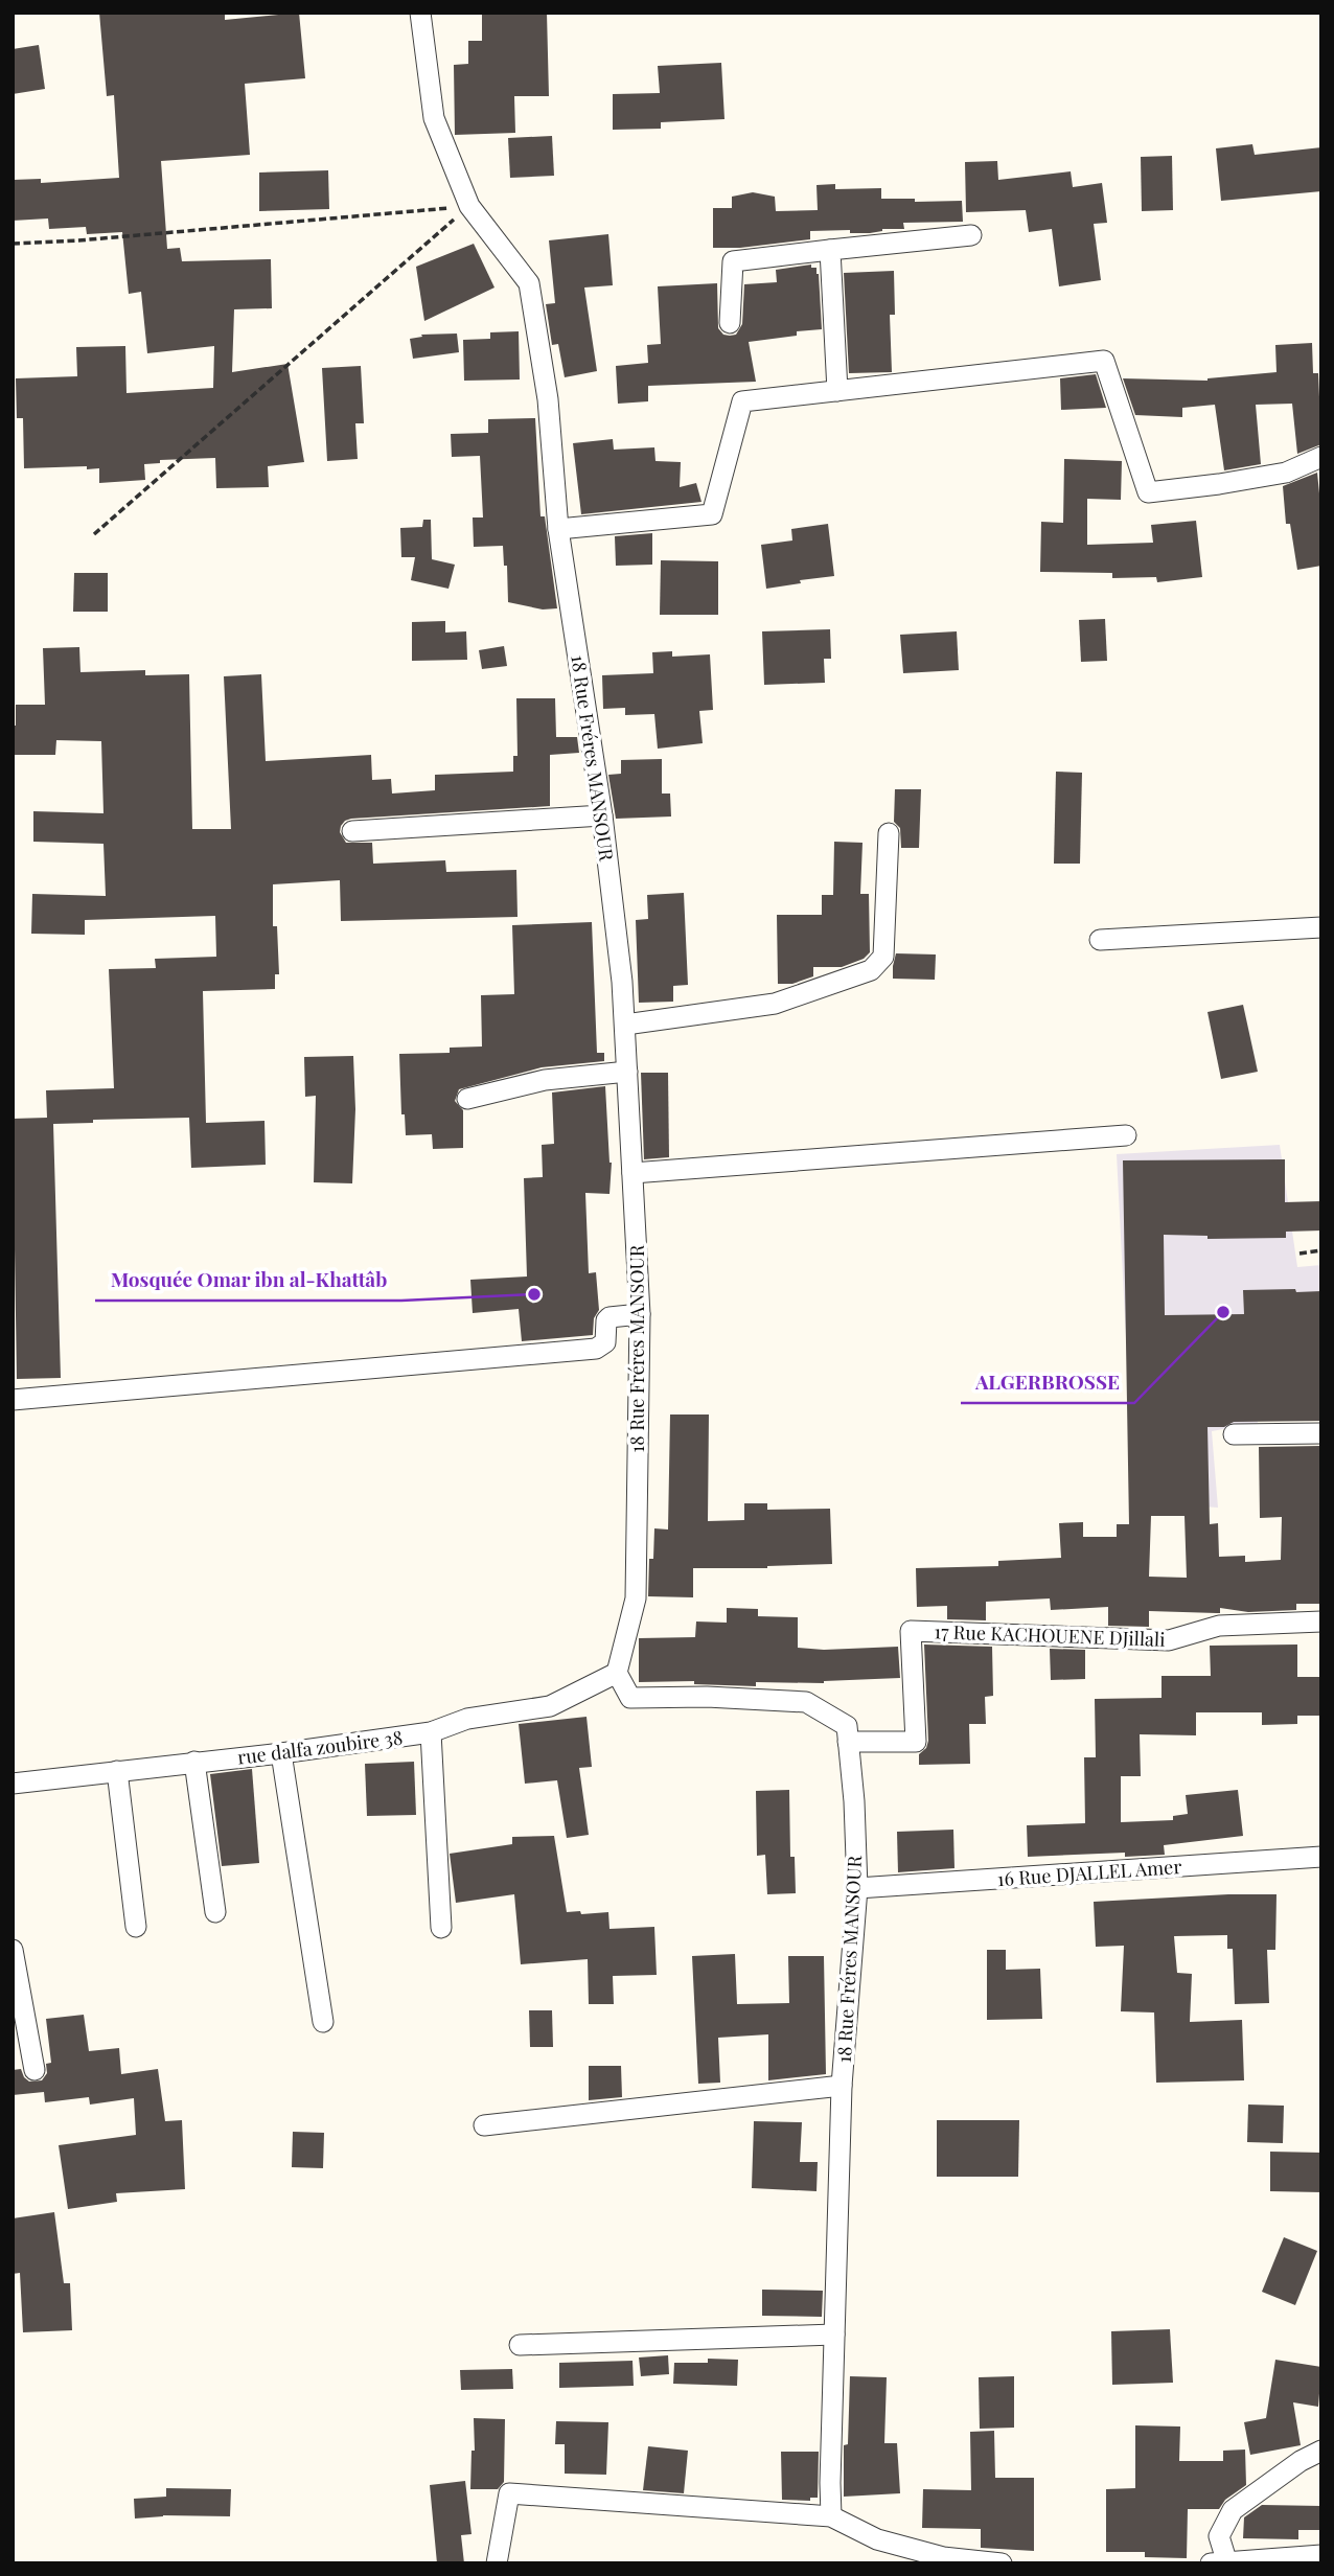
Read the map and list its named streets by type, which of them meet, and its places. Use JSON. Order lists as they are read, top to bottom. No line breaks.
{"streets":{"street":["18 Rue Fréres MANSOUR","17 Rue KACHOUENE DJillali","rue dalfa zoubire 38","16 Rue DJALLEL Amer"]},"crossings":[["18 Rue Fréres MANSOUR","17 Rue KACHOUENE DJillali"],["18 Rue Fréres MANSOUR","rue dalfa zoubire 38"],["18 Rue Fréres MANSOUR","16 Rue DJALLEL Amer"]],"places":["Mosquée Omar ibn al-Khattâb","ALGERBROSSE"]}
